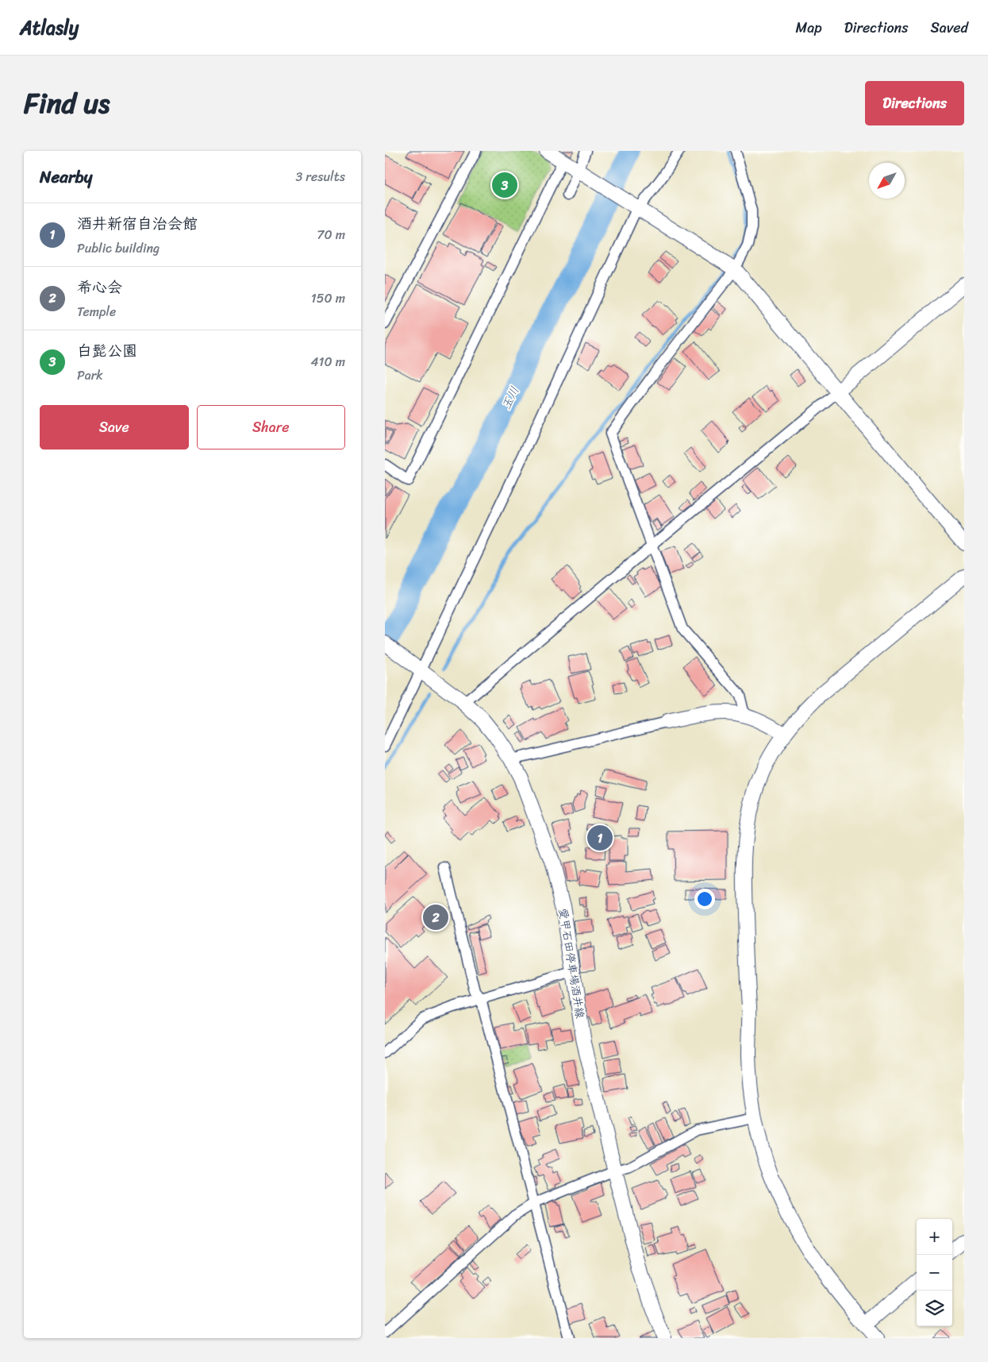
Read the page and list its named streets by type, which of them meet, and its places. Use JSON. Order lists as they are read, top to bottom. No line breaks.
{"streets":{"street":["愛甲石田停車場酒井線"]},"water":["玉川"],"north":"bottom left","page":{"header":"Atlasly","nav":["Map","Directions","Saved"],"title":"Find us","buttons":["Directions",["Save","Share"]],"heading":["Nearby","3 results"],"pins":["3","1","2"],"list":[{"mark":"1","name":"酒井新宿自治会館","note":"Public building","value":"70 m"},{"mark":"2","name":"希心会","note":"Temple","value":"150 m"},{"mark":"3","name":"白髭公園","note":"Park","value":"410 m"}],"map_buttons":["+","−"]}}
